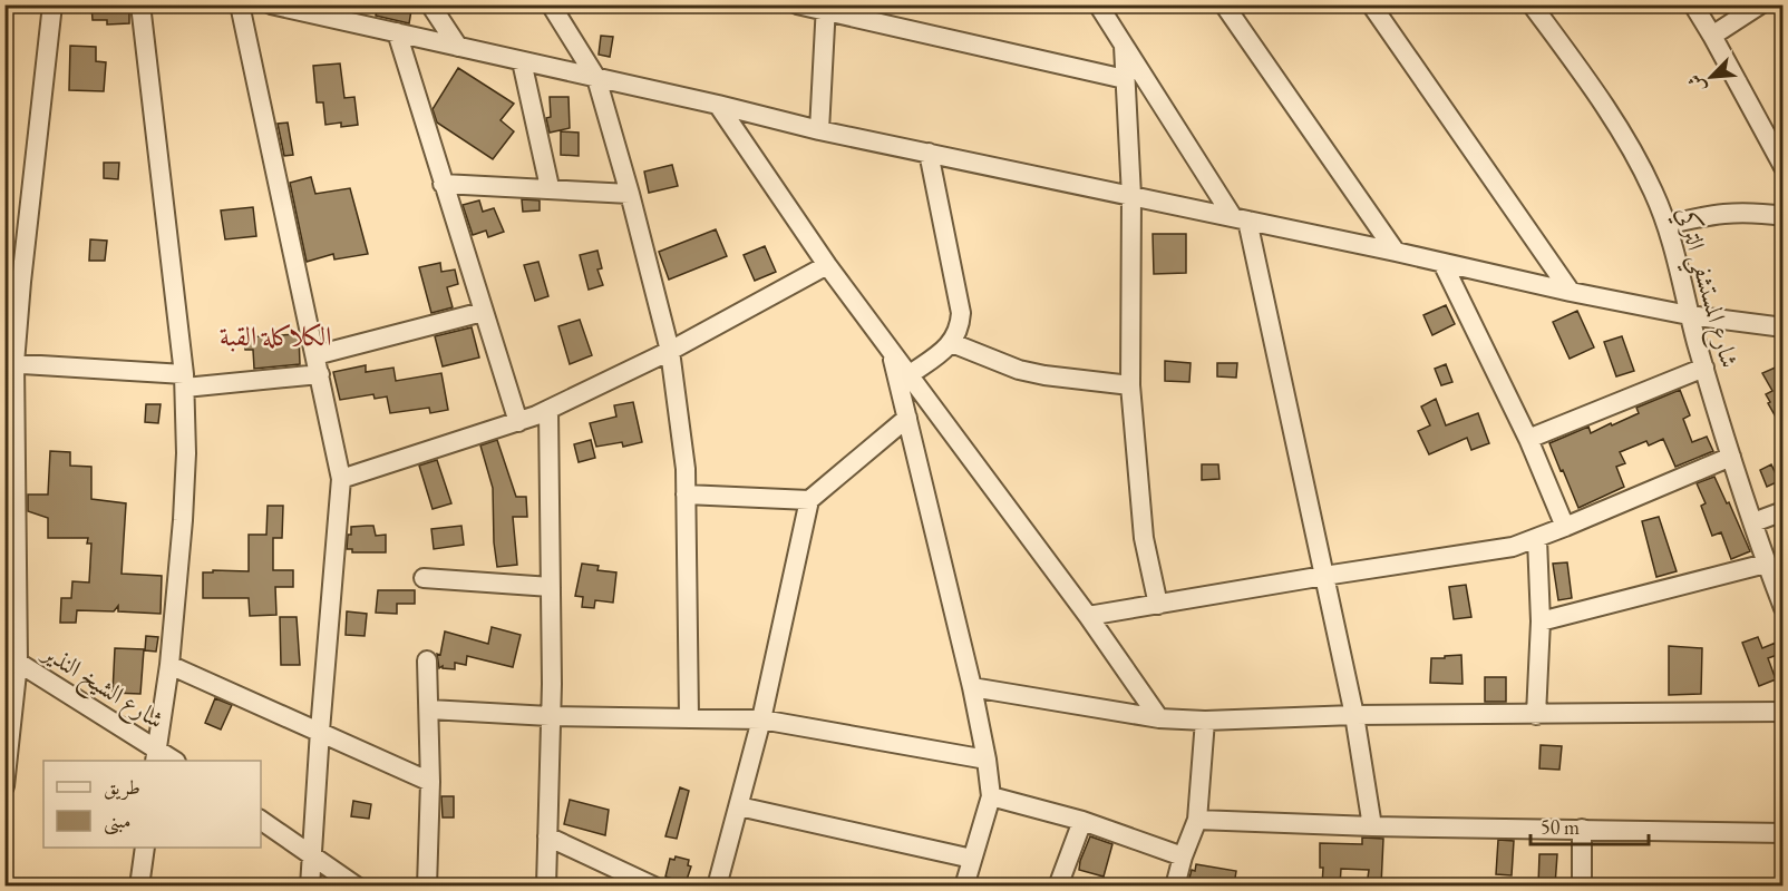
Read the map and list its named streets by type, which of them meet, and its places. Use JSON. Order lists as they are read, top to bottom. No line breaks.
{"streets":{"street":["شارع المستشفي التركي","شارع الشيخ النذير"]},"districts":["الكلاكلة القبة"],"legend":["طريق","مبنى"],"scale_bar":"50 m","north":"bottom left"}
